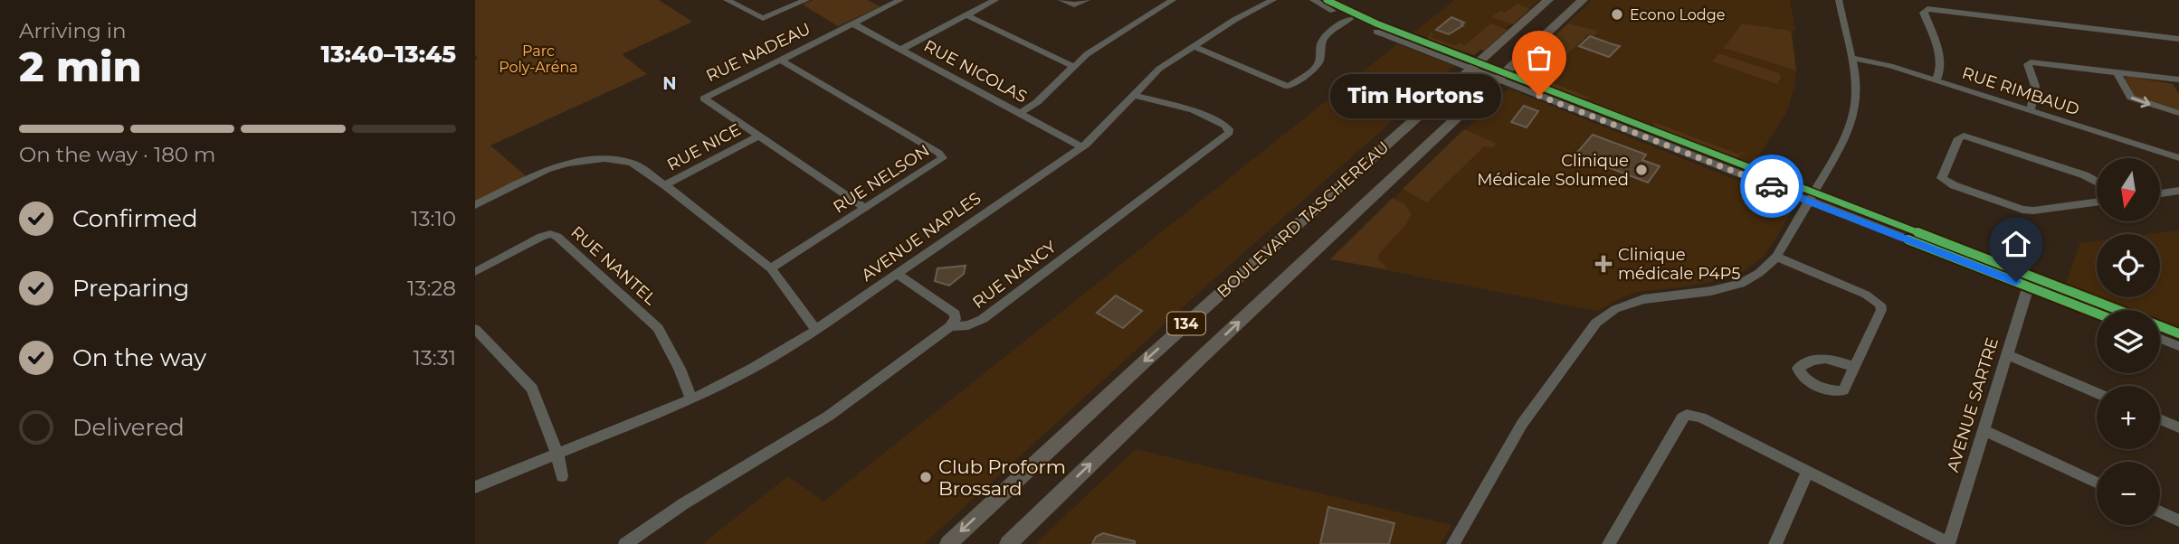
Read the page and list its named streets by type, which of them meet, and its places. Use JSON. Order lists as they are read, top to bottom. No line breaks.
{"streets":{"main road":["BOULEVARD TASCHEREAU","134"],"street":["RUE NADEAU","RUE NICOLAS","RUE RIMBAUD","RUE NICE","RUE NELSON","AVENUE NAPLES","RUE NANTEL","RUE NANCY","AVENUE SARTRE"]},"crossings":[["RUE NADEAU","RUE NICOLAS"],["RUE NADEAU","RUE NICE"],["RUE NADEAU","RUE NELSON"],["RUE NICOLAS","AVENUE NAPLES"],["AVENUE NAPLES","RUE NANTEL"],["AVENUE NAPLES","RUE NANCY"]],"districts":["N"],"parks":["Parc Poly-Aréna"],"places":{"other":["Econo Lodge","Tim Hortons","Clinique Médicale Solumed","Club Proform Brossard"],"health":["Clinique médicale P4P5"]},"north":"bottom","page":{"heading":["2 min","Arriving in","13:40–13:45"],"bubble":"Tim Hortons","bar":"On the way · 180 m","map_buttons":["+","−"],"list":[["Confirmed","13:10"],["Preparing","13:28"],["On the way","13:31"],"Delivered"]}}
